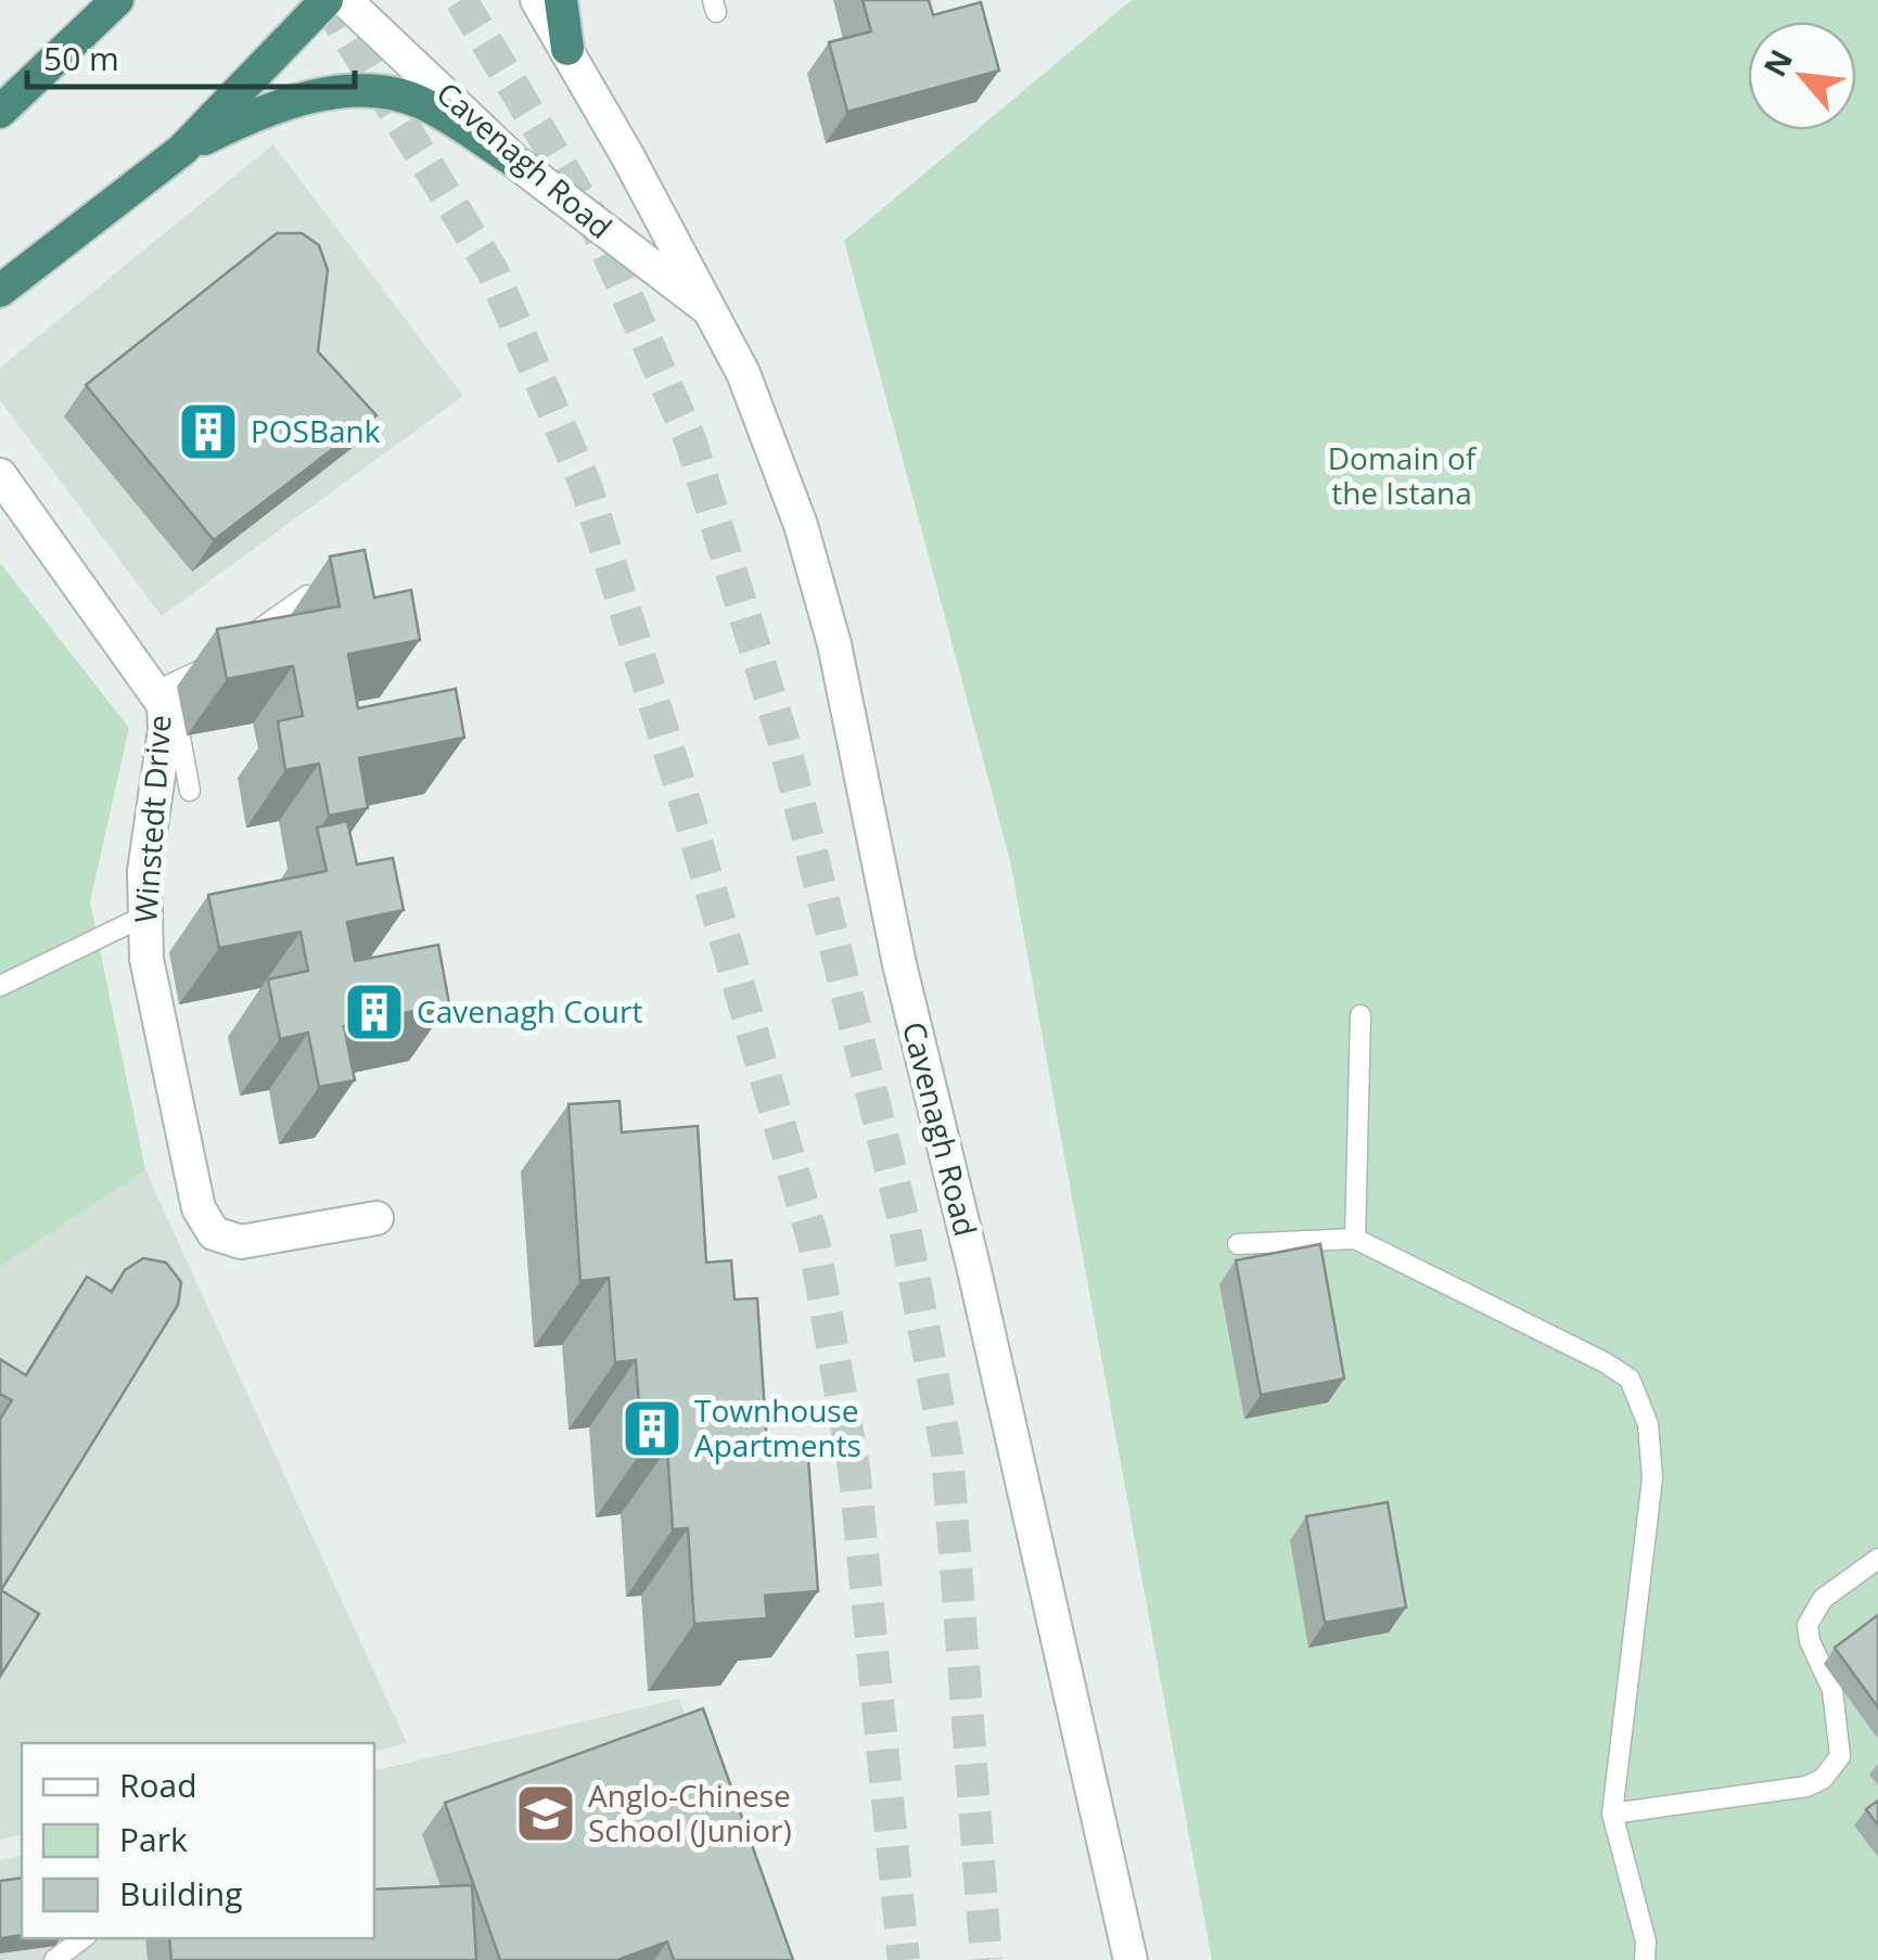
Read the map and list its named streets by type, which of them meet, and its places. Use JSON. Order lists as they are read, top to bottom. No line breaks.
{"streets":{"street":["Cavenagh Road","Winstedt Drive"]},"parks":["Domain of the Istana"],"places":{"building":["POSBank","Cavenagh Court","Townhouse Apartments"],"school or university":["Anglo-Chinese School (Junior)"]},"legend":["Road","Park","Building"],"scale_bar":"50 m","north":"top left"}
